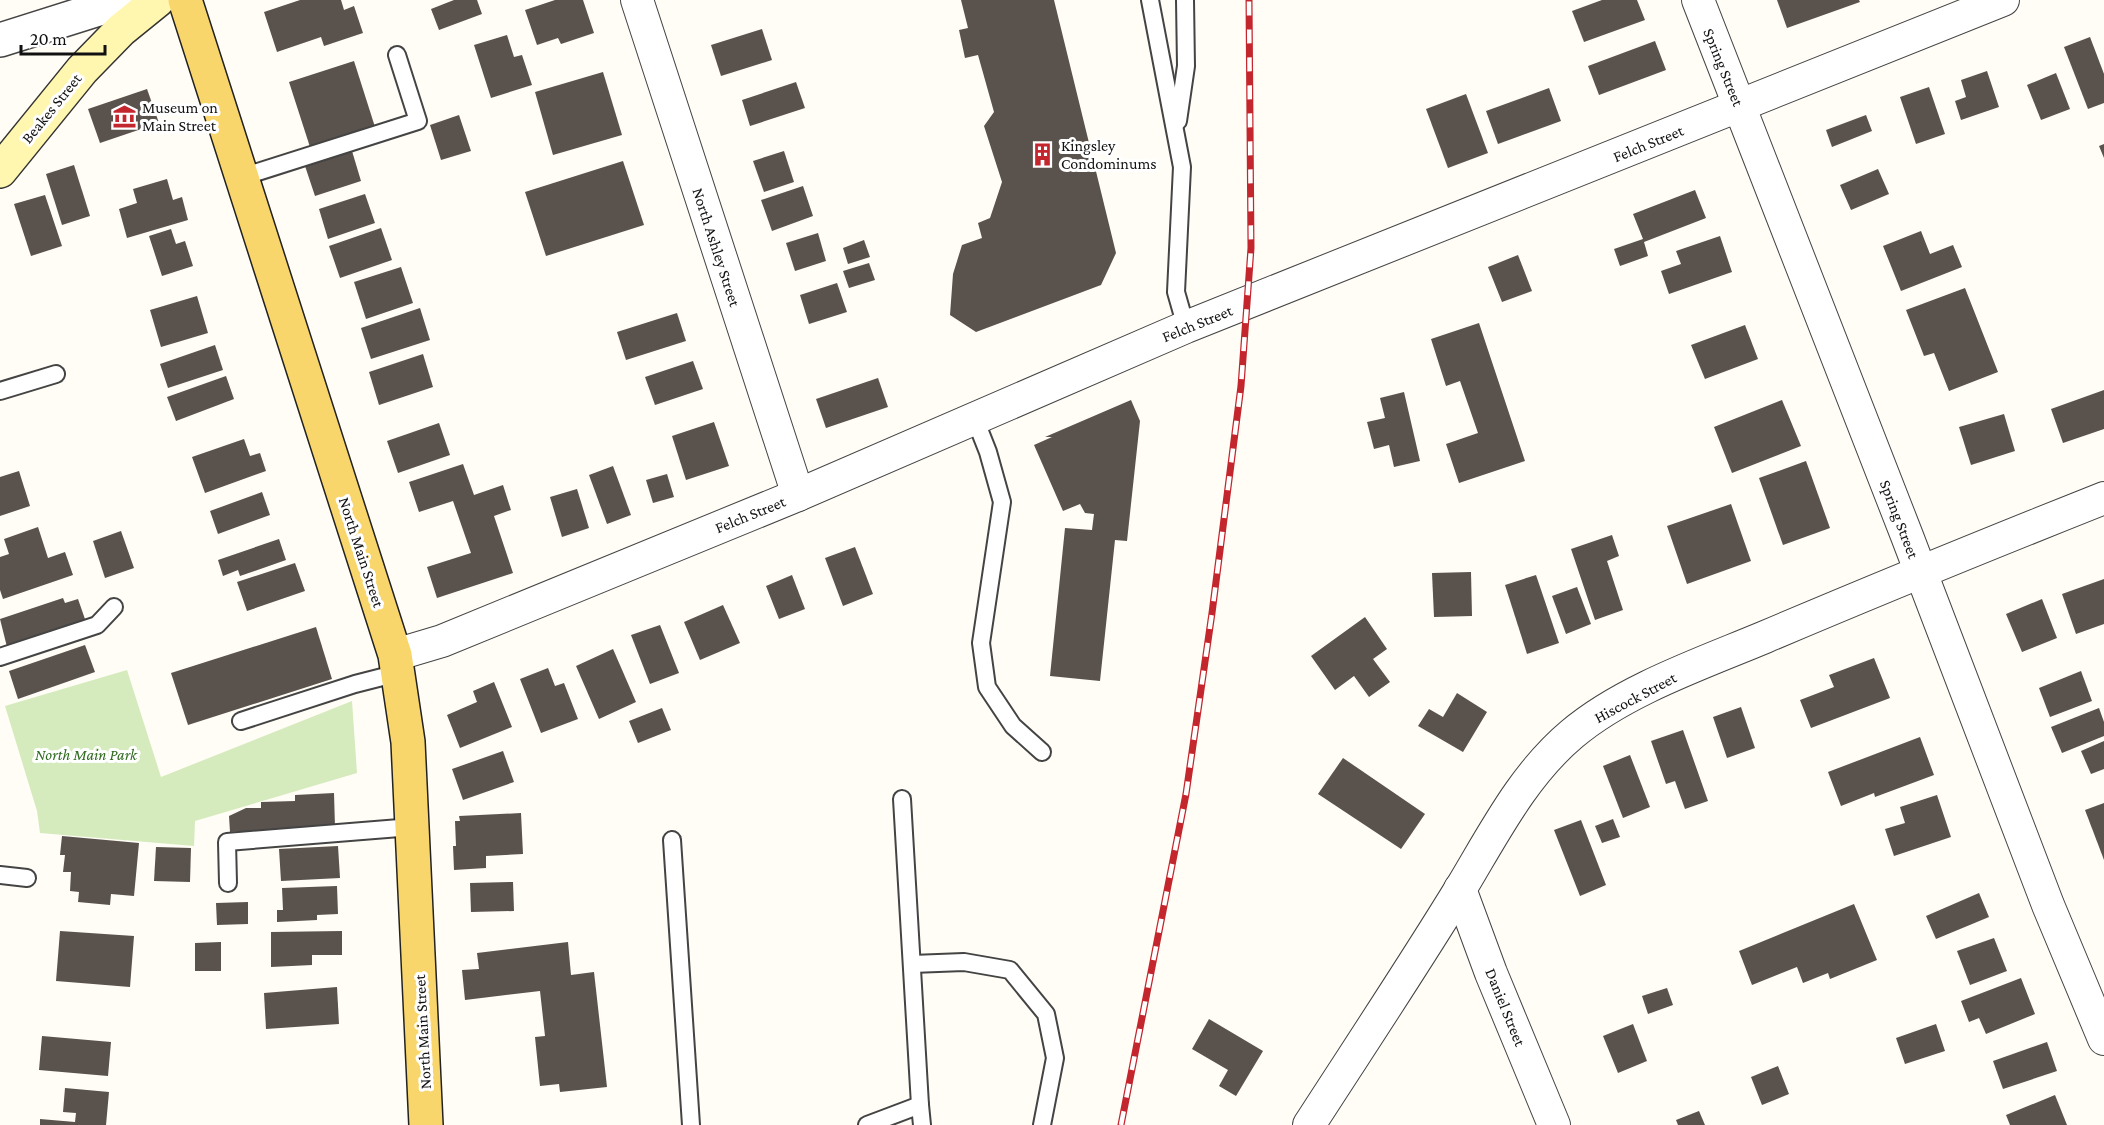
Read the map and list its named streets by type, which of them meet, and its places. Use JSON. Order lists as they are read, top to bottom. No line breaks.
{"streets":{"main road":["Beakes Street","North Main Street"],"street":["Spring Street","Felch Street","North Ashley Street","Hiscock Street","Daniel Street"]},"crossings":[["Spring Street","Felch Street"],["Spring Street","Hiscock Street"],["Felch Street","North Ashley Street"],["Felch Street","North Main Street"],["Hiscock Street","Daniel Street"]],"parks":["North Main Park"],"places":{"museum":["Museum on Main Street"],"building":["Kingsley Condominums"]},"scale_bar":"20 m"}
